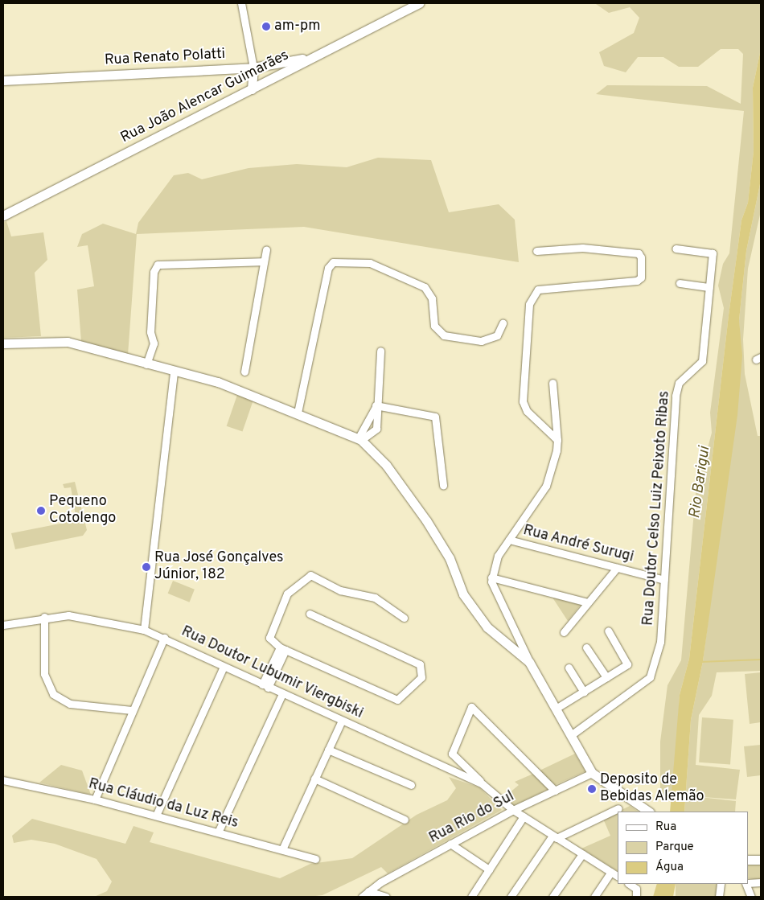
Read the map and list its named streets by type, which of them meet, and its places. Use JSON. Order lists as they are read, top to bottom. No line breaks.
{"streets":{"main road":["Rua Renato Polatti","Rua João Alencar Guimarães"],"street":["Rua Doutor Celso Luiz Peixoto Ribas","Rua André Surugi","Rua Doutor Lubumir Viergbiski","Rua Cláudio da Luz Reis","Rua Rio do Sul"]},"crossings":[["Rua Renato Polatti","Rua João Alencar Guimarães"],["Rua Doutor Celso Luiz Peixoto Ribas","Rua André Surugi"],["Rua Doutor Lubumir Viergbiski","Rua Rio do Sul"]],"water":["Rio Barigui"],"places":["am-pm","Pequeno Cotolengo","Rua José Gonçalves Júnior, 182","Deposito de Bebidas Alemão"],"legend":["Rua","Parque","Água"]}
